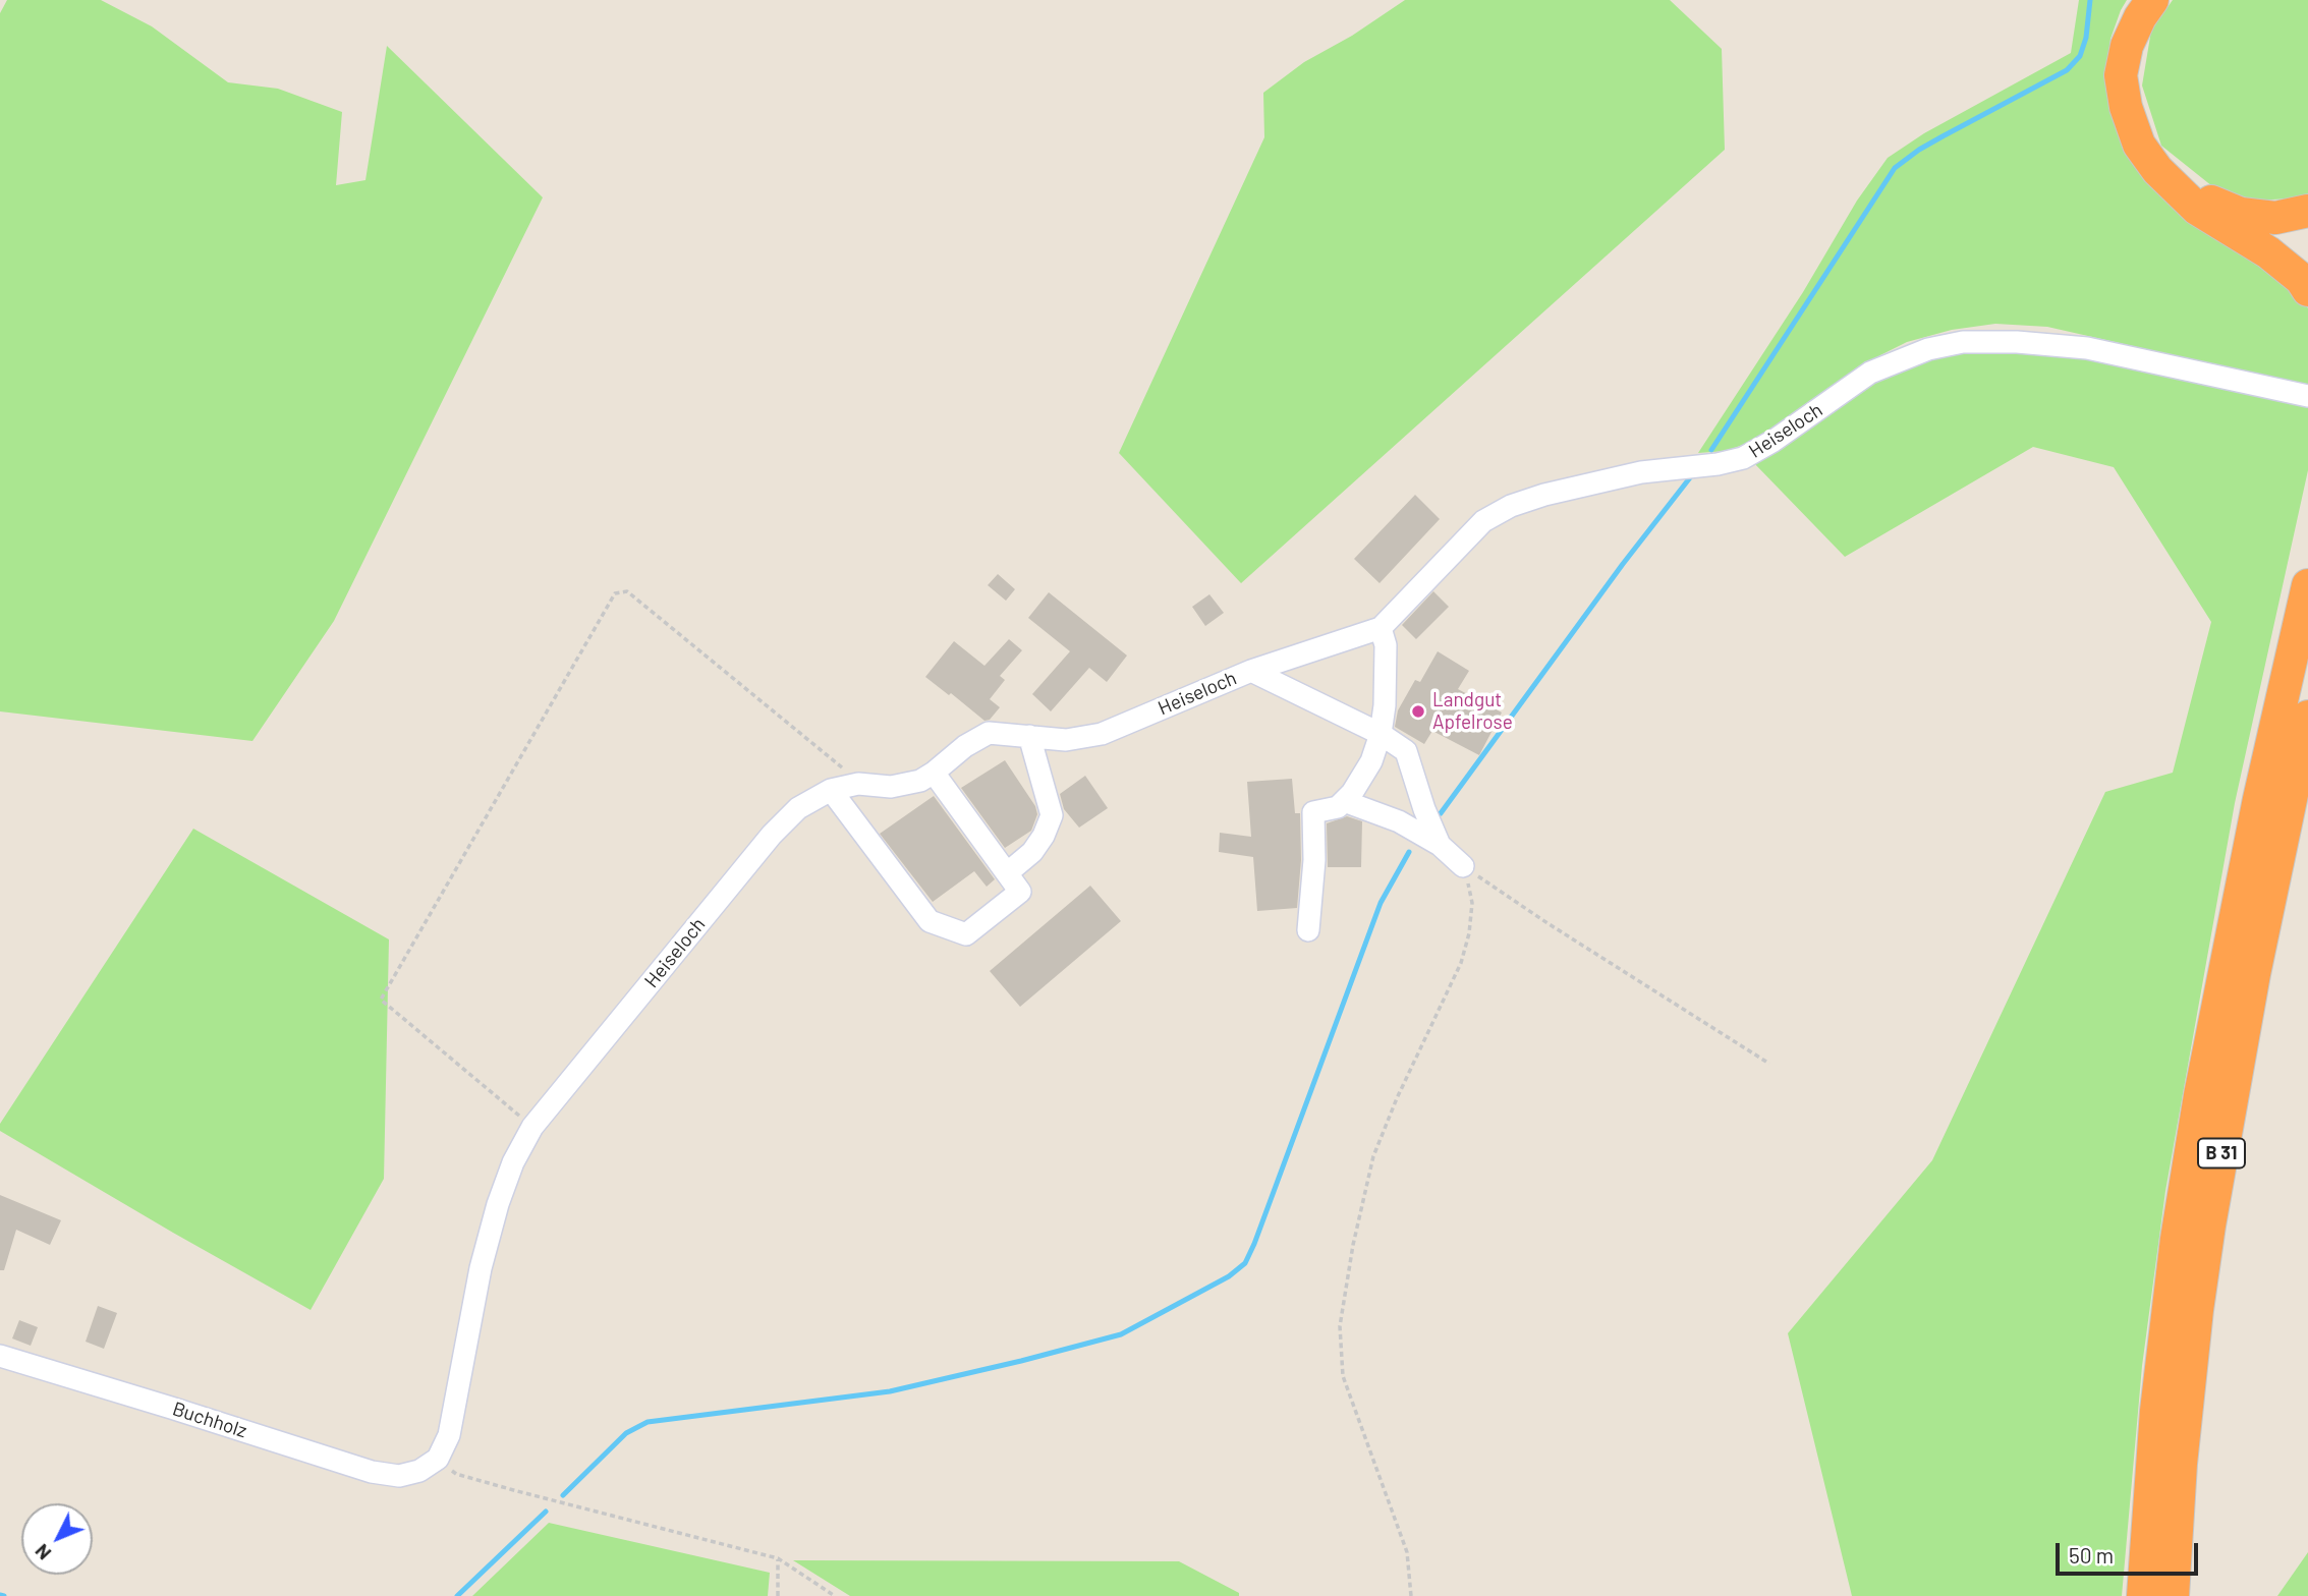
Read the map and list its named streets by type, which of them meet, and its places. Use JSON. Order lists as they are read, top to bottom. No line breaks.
{"streets":{"highway":["B 31"],"street":["Heiseloch","Buchholz"]},"crossings":[["Heiseloch","Buchholz"]],"places":["Landgut Apfelrose"],"scale_bar":"50 m","north":"bottom left"}
